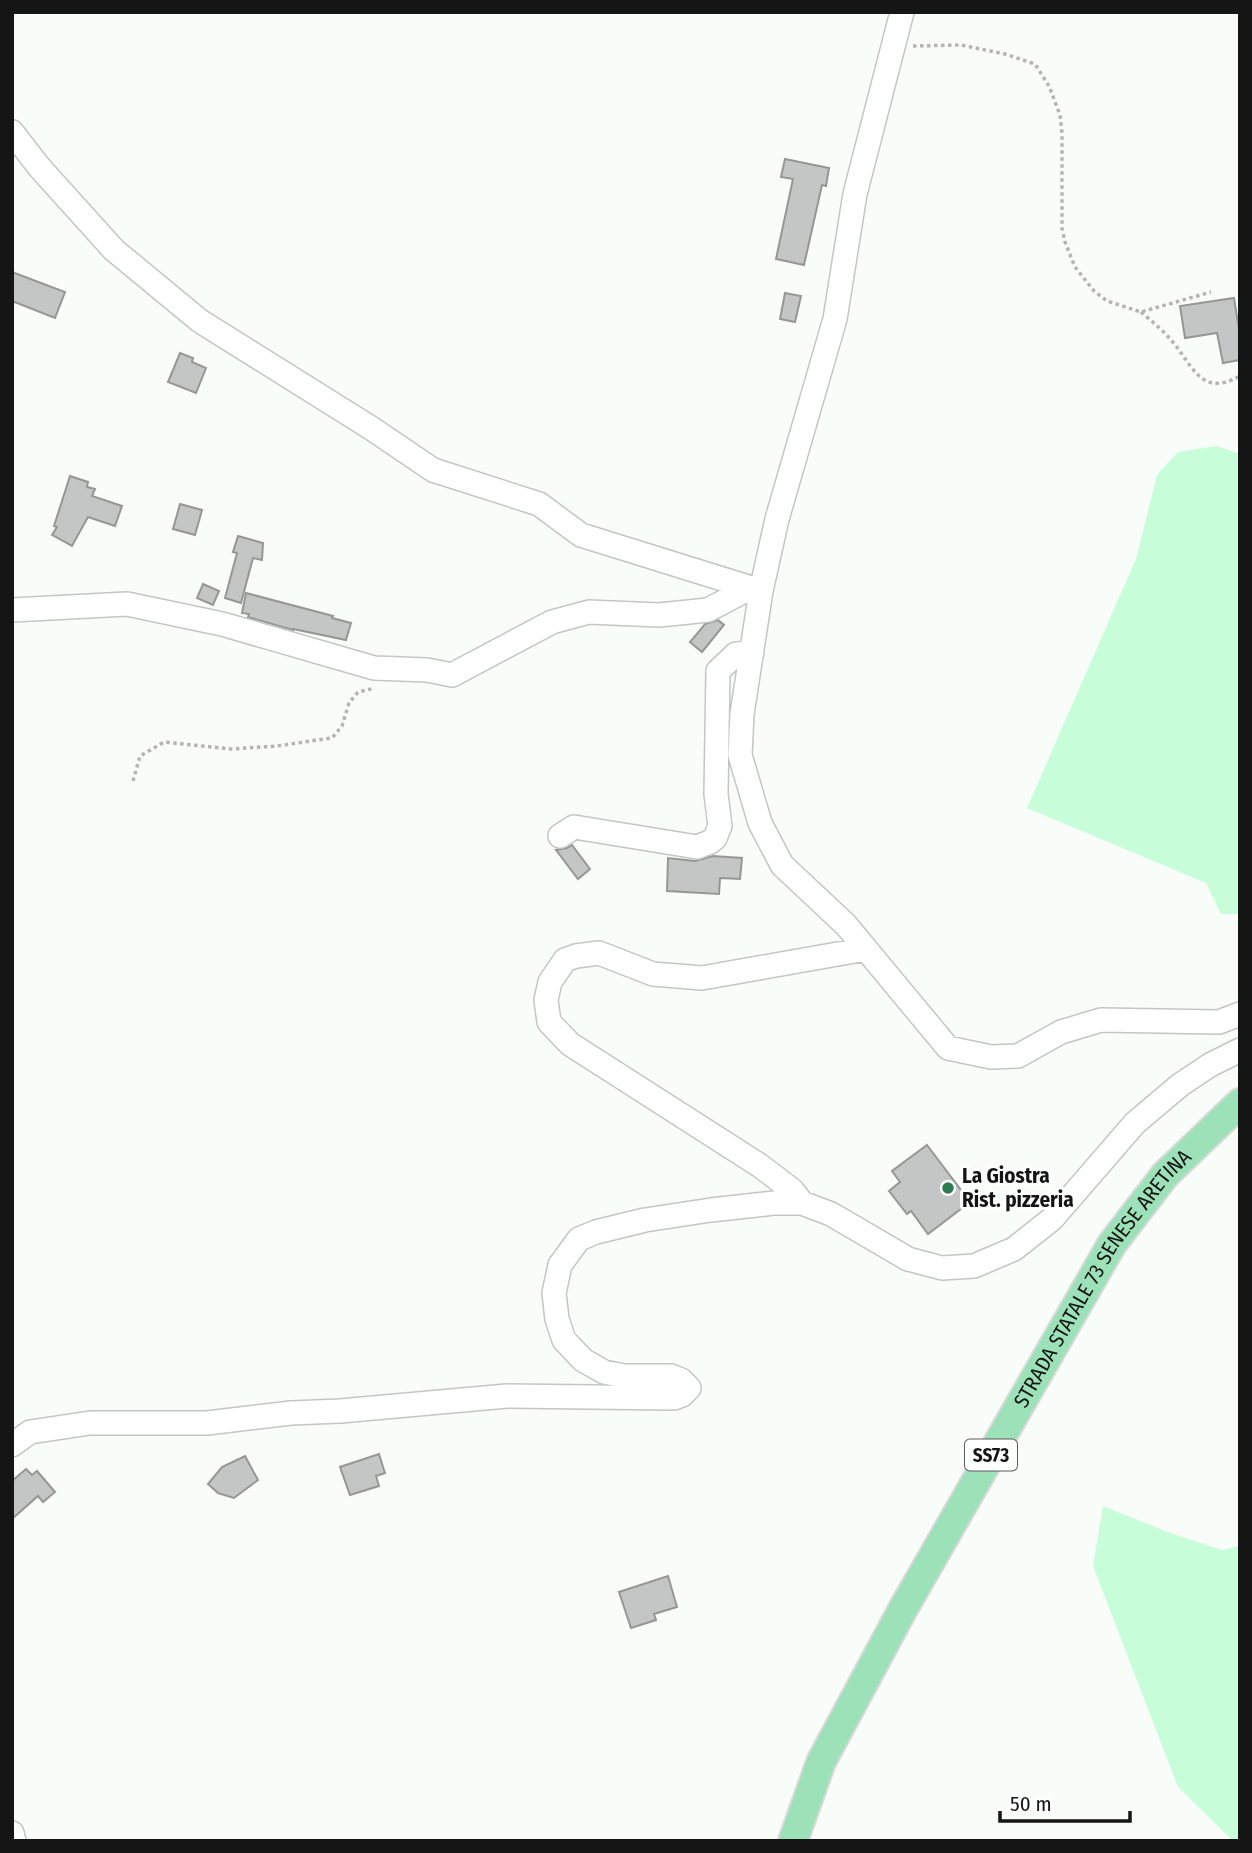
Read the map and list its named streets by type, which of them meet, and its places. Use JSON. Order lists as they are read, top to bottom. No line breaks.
{"streets":{"main road":["STRADA STATALE 73 SENESE ARETINA","SS73"]},"places":["La Giostra Rist. pizzeria"],"scale_bar":"50 m"}
